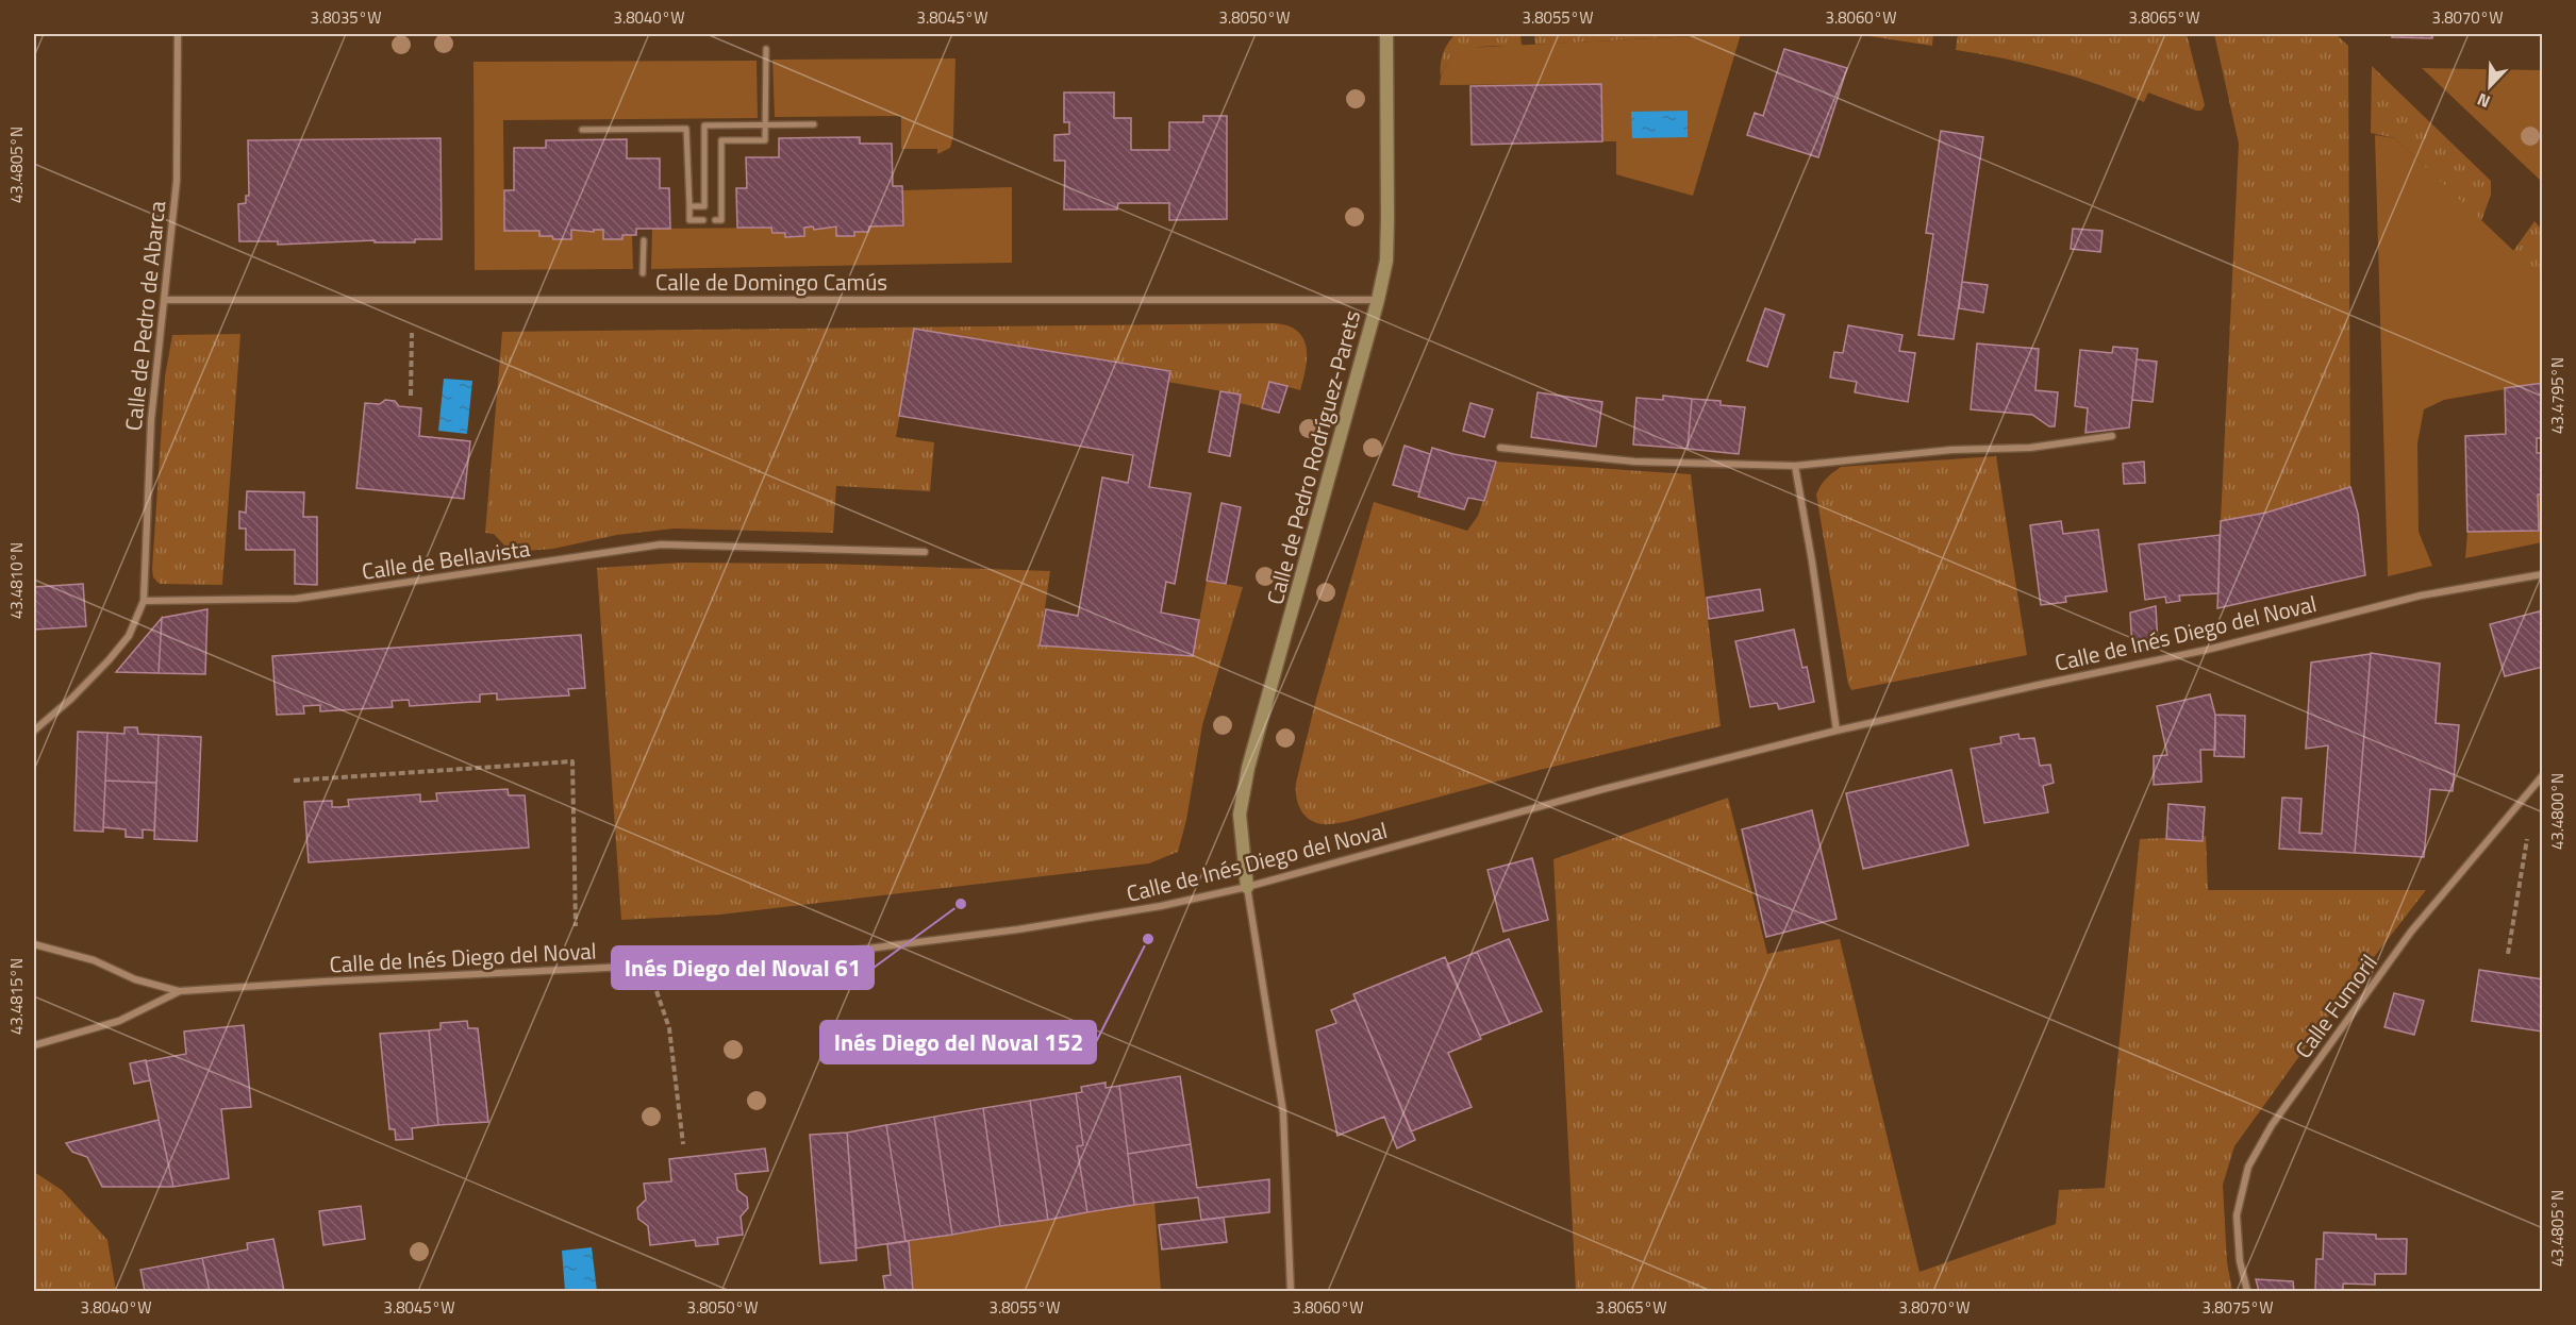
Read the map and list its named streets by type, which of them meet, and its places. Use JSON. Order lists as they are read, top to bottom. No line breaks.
{"streets":{"main road":["Calle de Pedro Rodríguez-Parets"],"street":["Calle de Domingo Camús","Calle de Pedro de Abarca","Calle de Bellavista","Calle de Inés Diego del Noval","Calle Fumoril"]},"crossings":[["Calle de Domingo Camús","Calle de Pedro de Abarca"],["Calle de Domingo Camús","Calle de Pedro Rodríguez-Parets"],["Calle de Pedro de Abarca","Calle de Bellavista"],["Calle de Pedro Rodríguez-Parets","Calle de Inés Diego del Noval"]],"places":["Inés Diego del Noval 61","Inés Diego del Noval 152"],"north":"bottom left","coordinates":["3.8035°W","3.8040°W","3.8045°W","3.8050°W","3.8055°W","3.8060°W","3.8065°W","3.8070°W","43.4805°N","43.4795°N","43.4810°N","43.4800°N","43.4815°N","3.8075°W"]}
